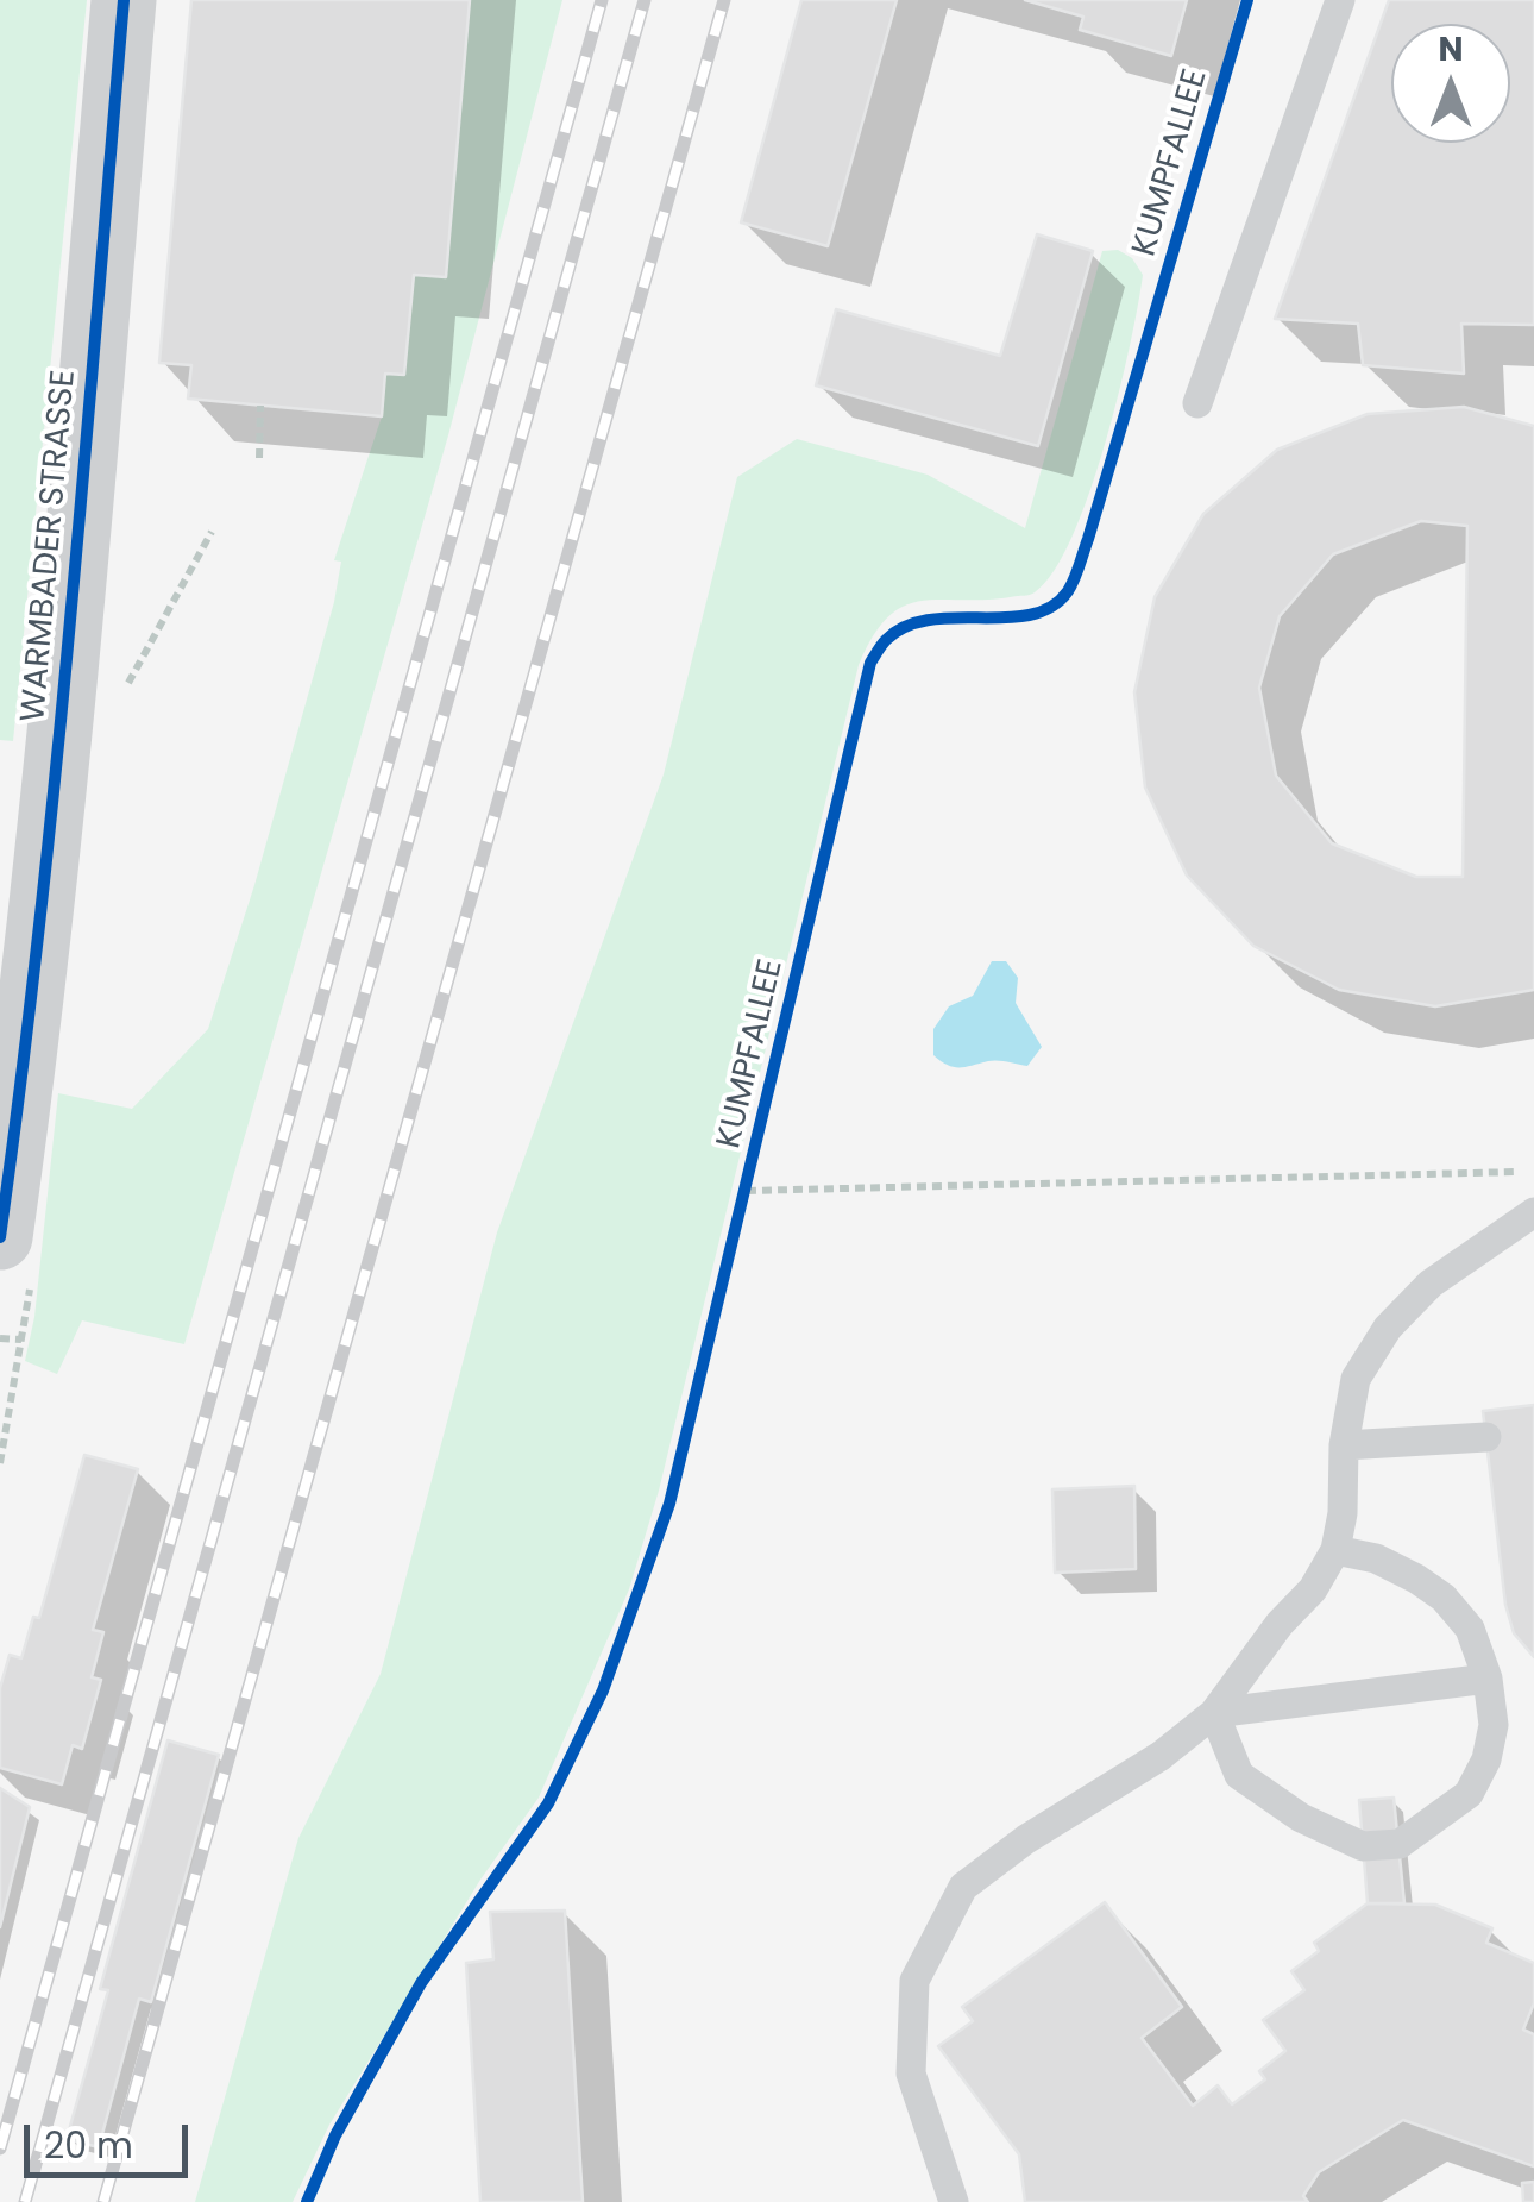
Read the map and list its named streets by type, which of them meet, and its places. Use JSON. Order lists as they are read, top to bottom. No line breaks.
{"streets":{"street":["WARMBADER STRASSE"],"cycle path":["KUMPFALLEE"]},"scale_bar":"20 m","north":"top"}
